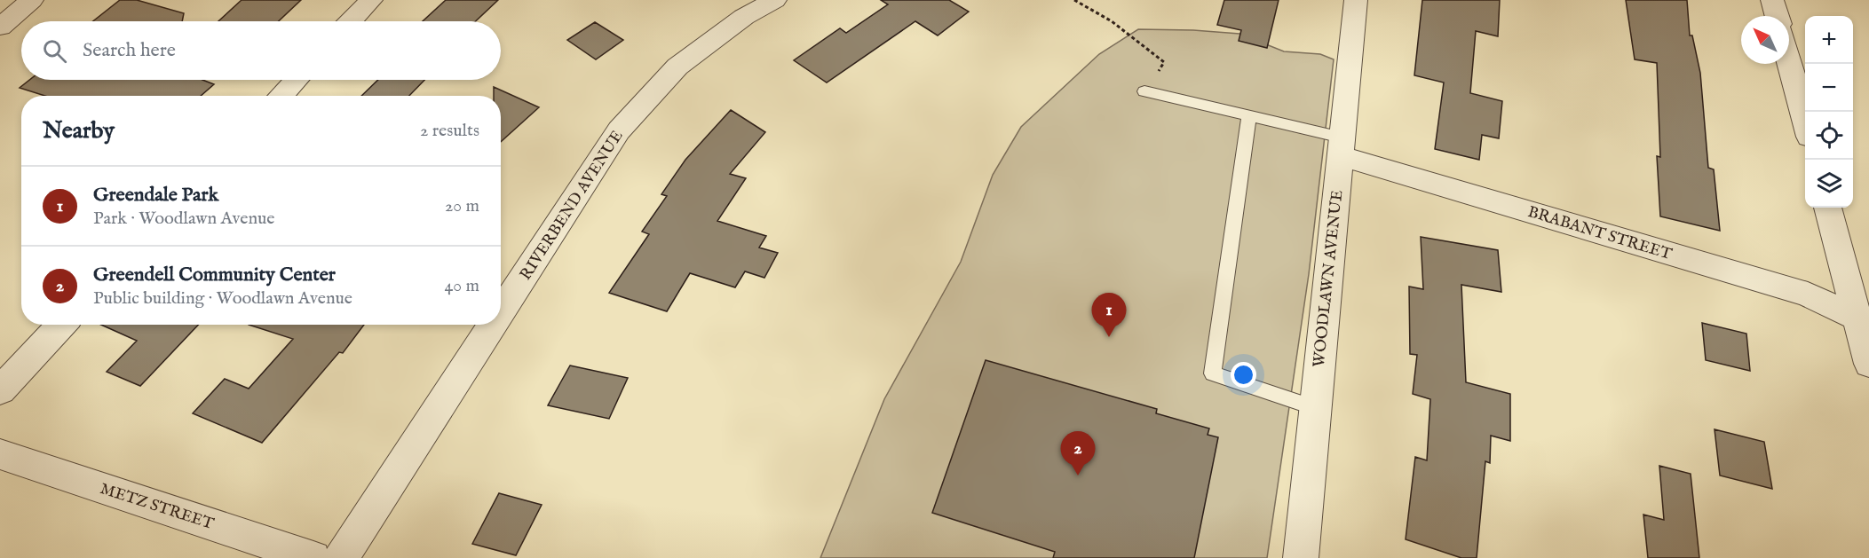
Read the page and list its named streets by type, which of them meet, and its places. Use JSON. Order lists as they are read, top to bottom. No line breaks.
{"streets":{"street":["RIVERBEND AVENUE","BRABANT STREET","WOODLAWN AVENUE","METZ STREET"]},"crossings":[["BRABANT STREET","WOODLAWN AVENUE"]],"north":"top left","page":{"map_buttons":["+","−"],"search":"Search here","heading":["Nearby","2 results"],"list":[{"mark":"1","name":"Greendale Park","note":"Park · Woodlawn Avenue","value":"20 m"},{"mark":"2","name":"Greendell Community Center","note":"Public building · Woodlawn Avenue","value":"40 m"}],"pins":["1","2"]}}
